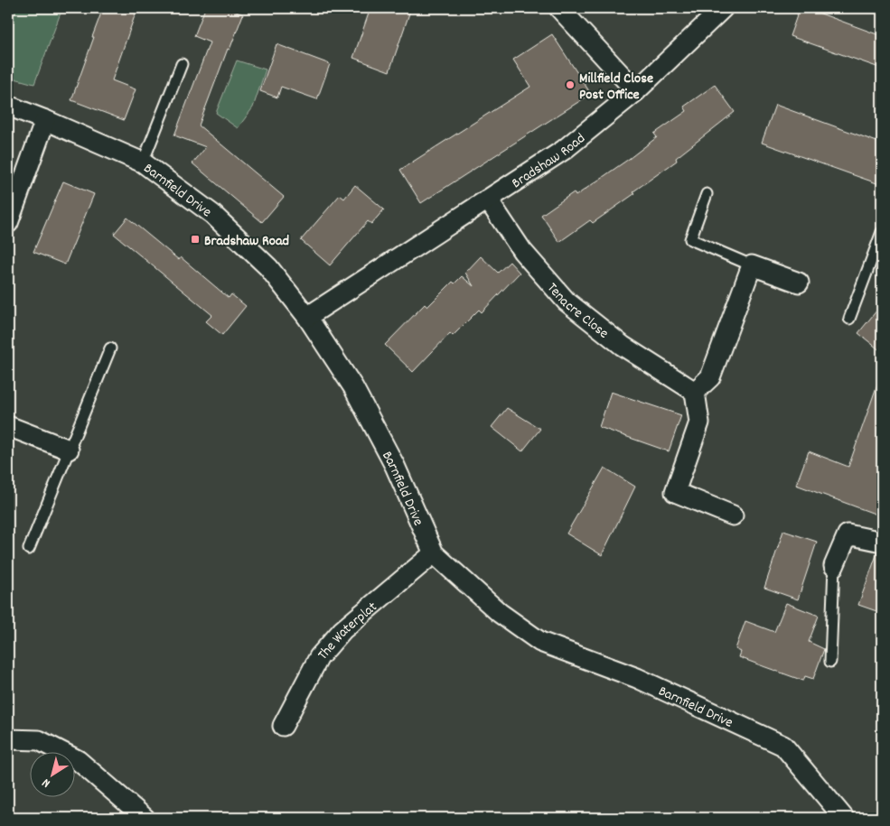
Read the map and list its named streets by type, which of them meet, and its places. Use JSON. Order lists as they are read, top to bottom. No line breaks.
{"streets":{"street":["Bradshaw Road","Barnfield Drive","Tenacre Close","The Waterplat"]},"crossings":[["Bradshaw Road","Barnfield Drive"],["Bradshaw Road","Tenacre Close"],["Barnfield Drive","The Waterplat"]],"places":{"other":["Millfield Close Post Office"],"transit":["Bradshaw Road"]},"north":"bottom left"}
